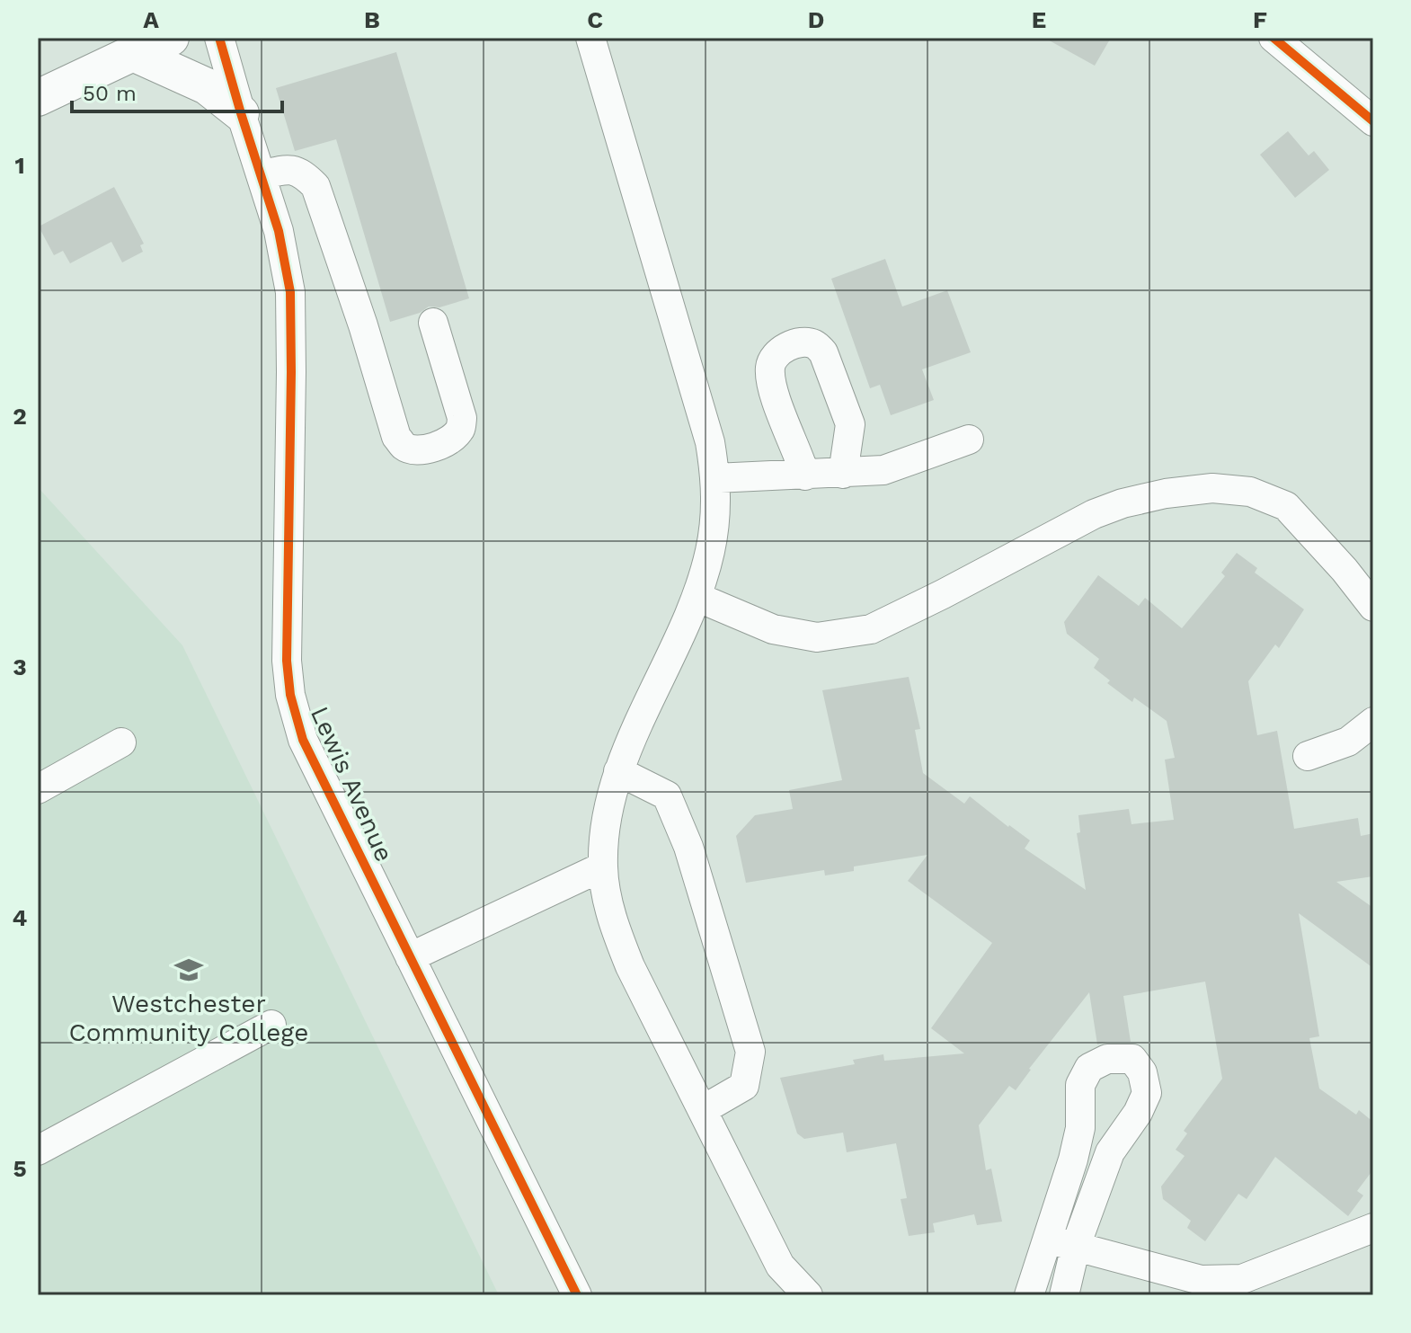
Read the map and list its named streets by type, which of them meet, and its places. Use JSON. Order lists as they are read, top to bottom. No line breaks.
{"streets":{"street":["Lewis Avenue"]},"places":{"school or university":["Westchester Community College"]},"scale_bar":"50 m","grid":{"columns":["A","B","C","D","E","F"],"rows":["1","2","3","4","5"]}}
